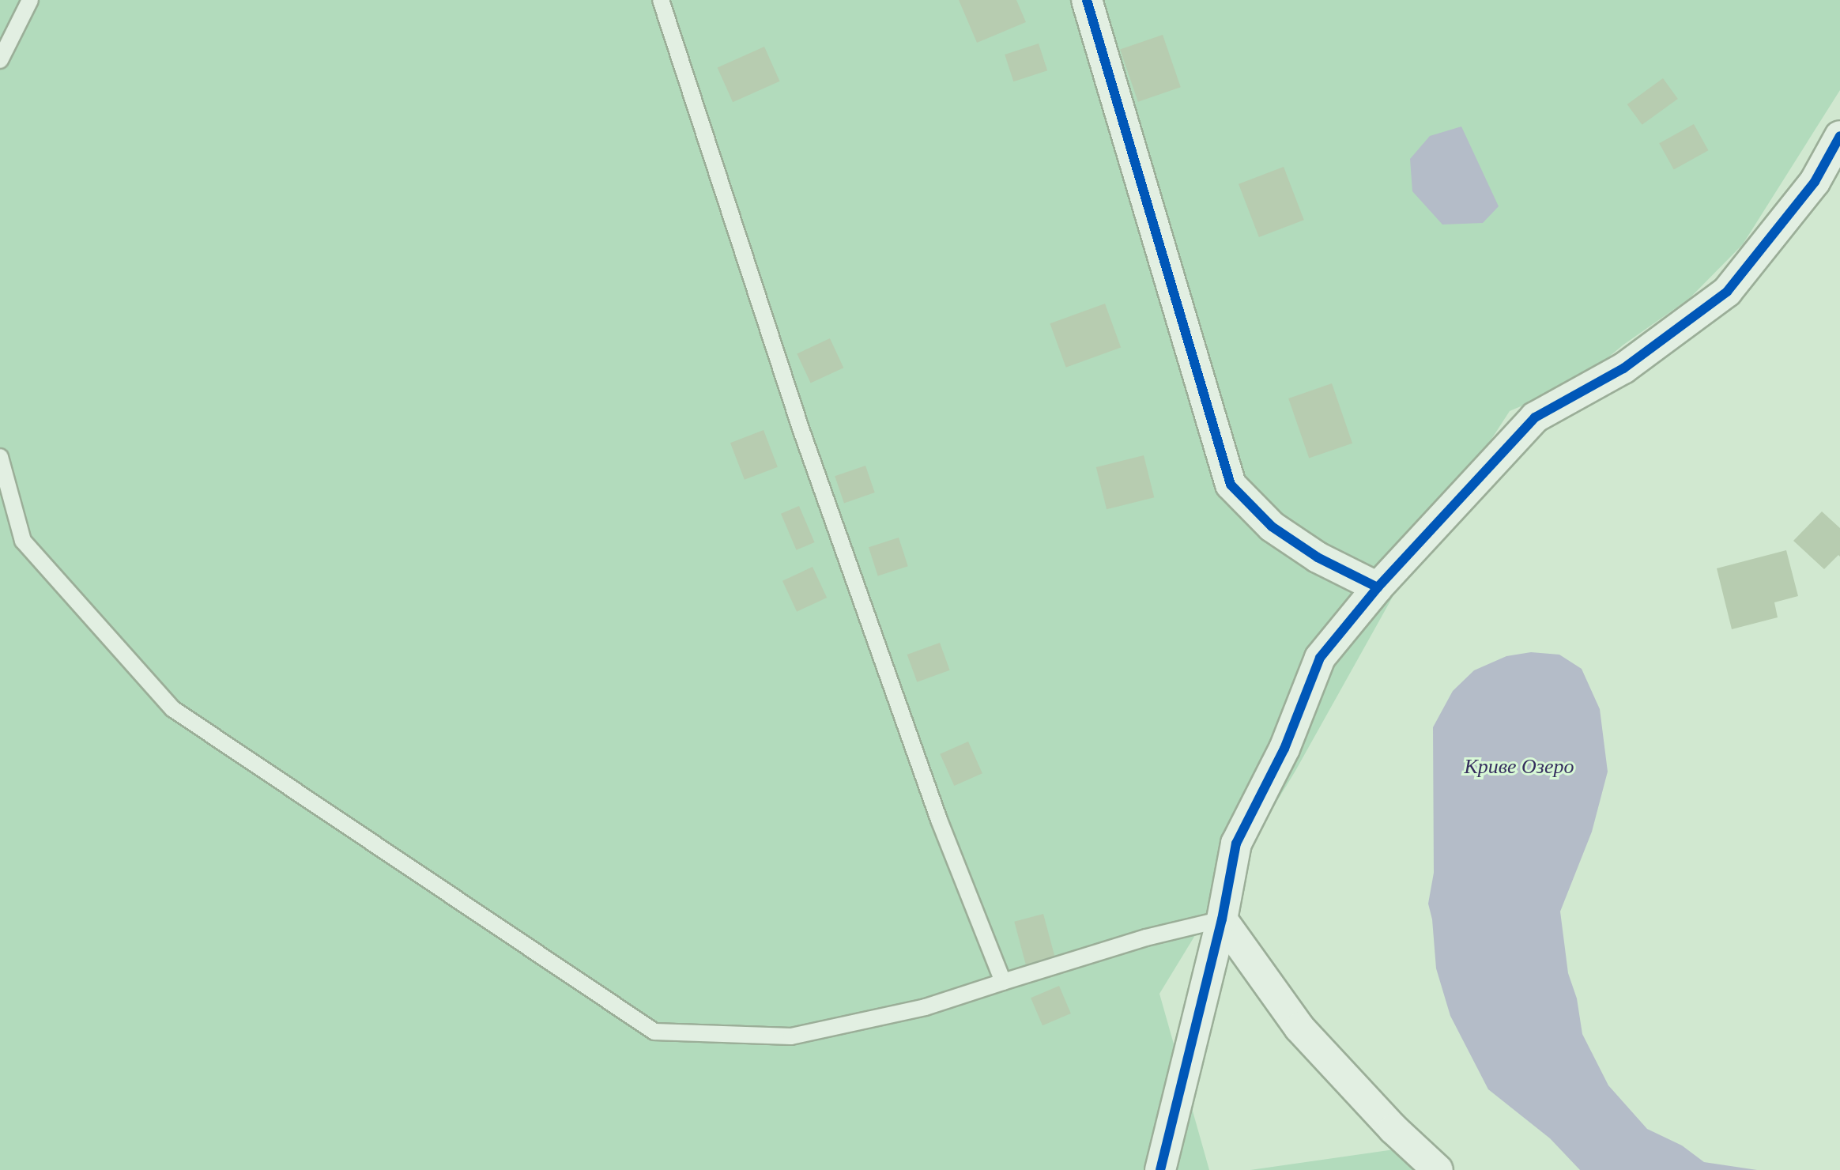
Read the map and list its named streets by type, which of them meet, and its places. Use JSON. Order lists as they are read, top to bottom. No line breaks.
{"water":["Криве Озеро"]}
